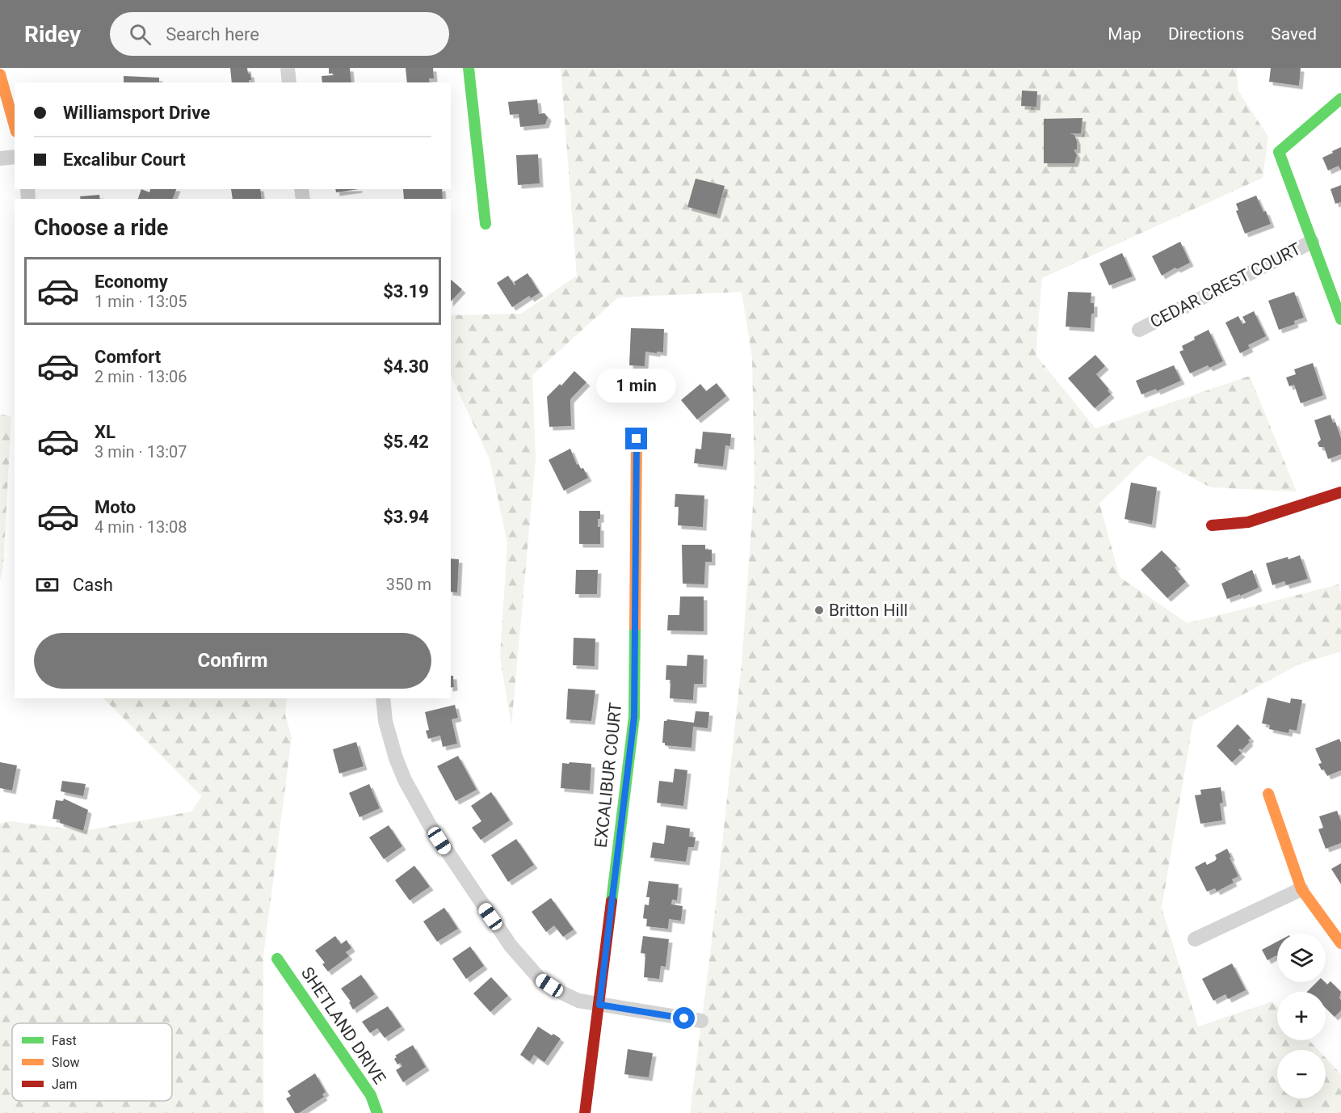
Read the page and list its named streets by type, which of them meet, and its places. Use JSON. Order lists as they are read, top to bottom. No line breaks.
{"streets":{"street":["CEDAR CREST COURT","EXCALIBUR COURT","SHETLAND DRIVE"]},"places":["Britton Hill"],"legend":["Fast","Slow","Jam"],"page":{"header":"Ridey","search":"Search here","nav":["Map","Directions","Saved"],"banner":["Williamsport Drive","Excalibur Court"],"heading":"Choose a ride","list":[{"name":"Economy","note":"1 min · 13:05","value":"$3.19"},{"name":"Comfort","note":"2 min · 13:06","value":"$4.30"},{"name":"XL","note":"3 min · 13:07","value":"$5.42"},{"name":"Moto","note":"4 min · 13:08","value":"$3.94"}],"bubble":"1 min","pay":["Cash","350 m"],"buttons":"Confirm","map_buttons":["+","−"]}}
